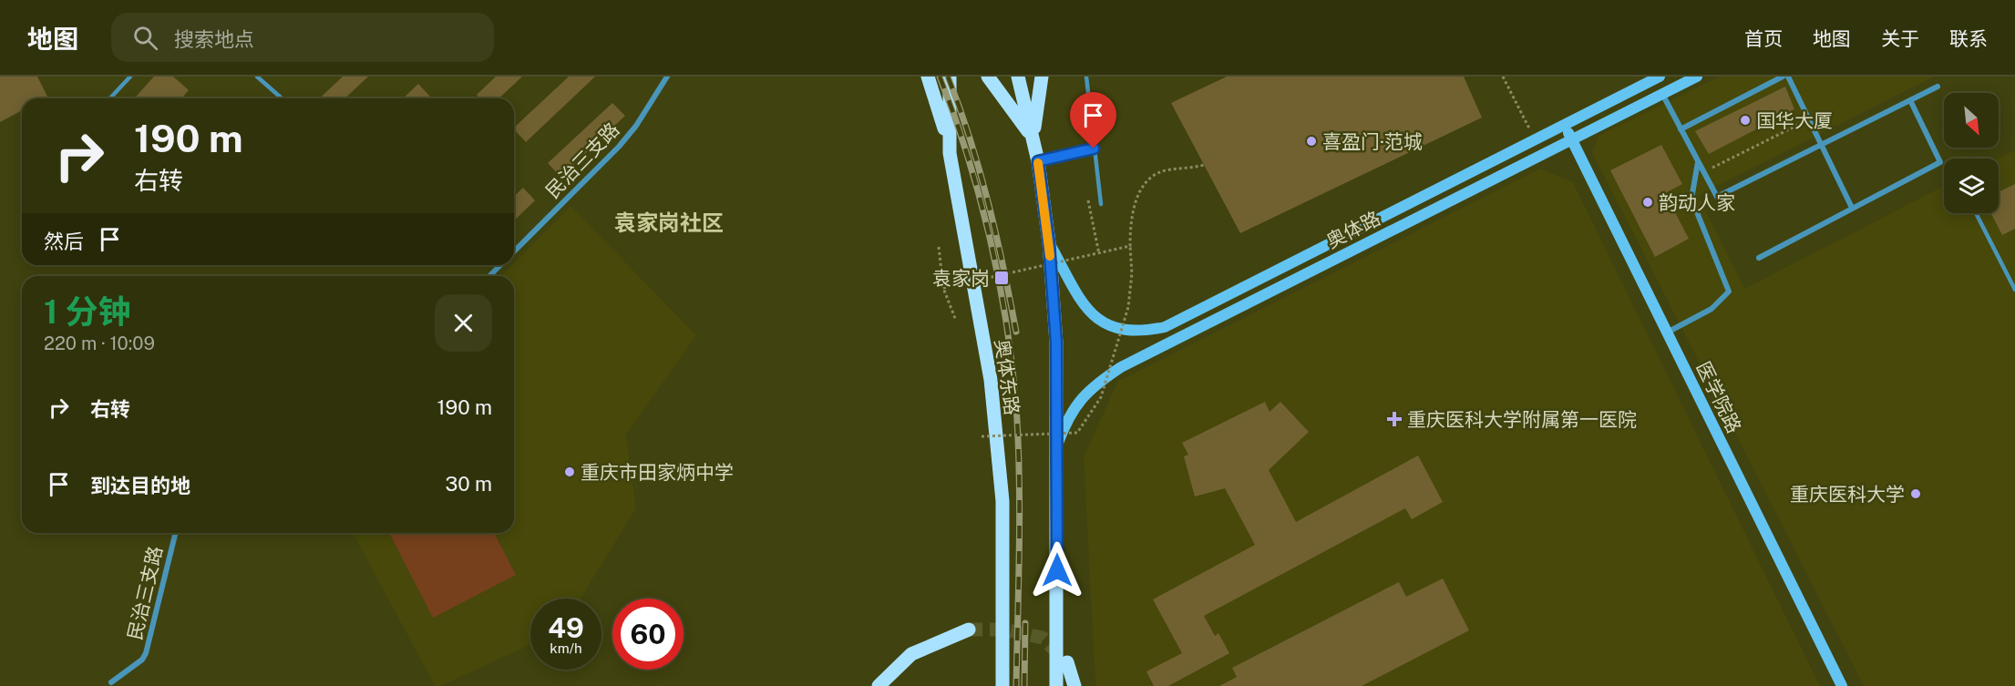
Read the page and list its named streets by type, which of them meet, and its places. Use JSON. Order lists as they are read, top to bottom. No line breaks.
{"streets":{"main road":["奥体路","奥体东路","医学院路"],"street":["民治三支路"]},"crossings":[["奥体路","医学院路"]],"districts":["袁家岗社区"],"places":{"other":["国华大厦","喜盈门·范城","韵动人家","重庆市田家炳中学","重庆医科大学"],"transit":["袁家岗"],"health":["重庆医科大学附属第一医院"]},"north":"bottom right","page":{"header":"地图","search":"搜索地点","nav":["首页","地图","关于","联系"],"turn":["190 m","右转"],"then":"然后","heading":["1 分钟","220 m · 10:09"],"list":[{"name":"右转","value":"190 m"},{"name":"到达目的地","value":"30 m"}],"speed":"49 km/h","limit":"60"}}
